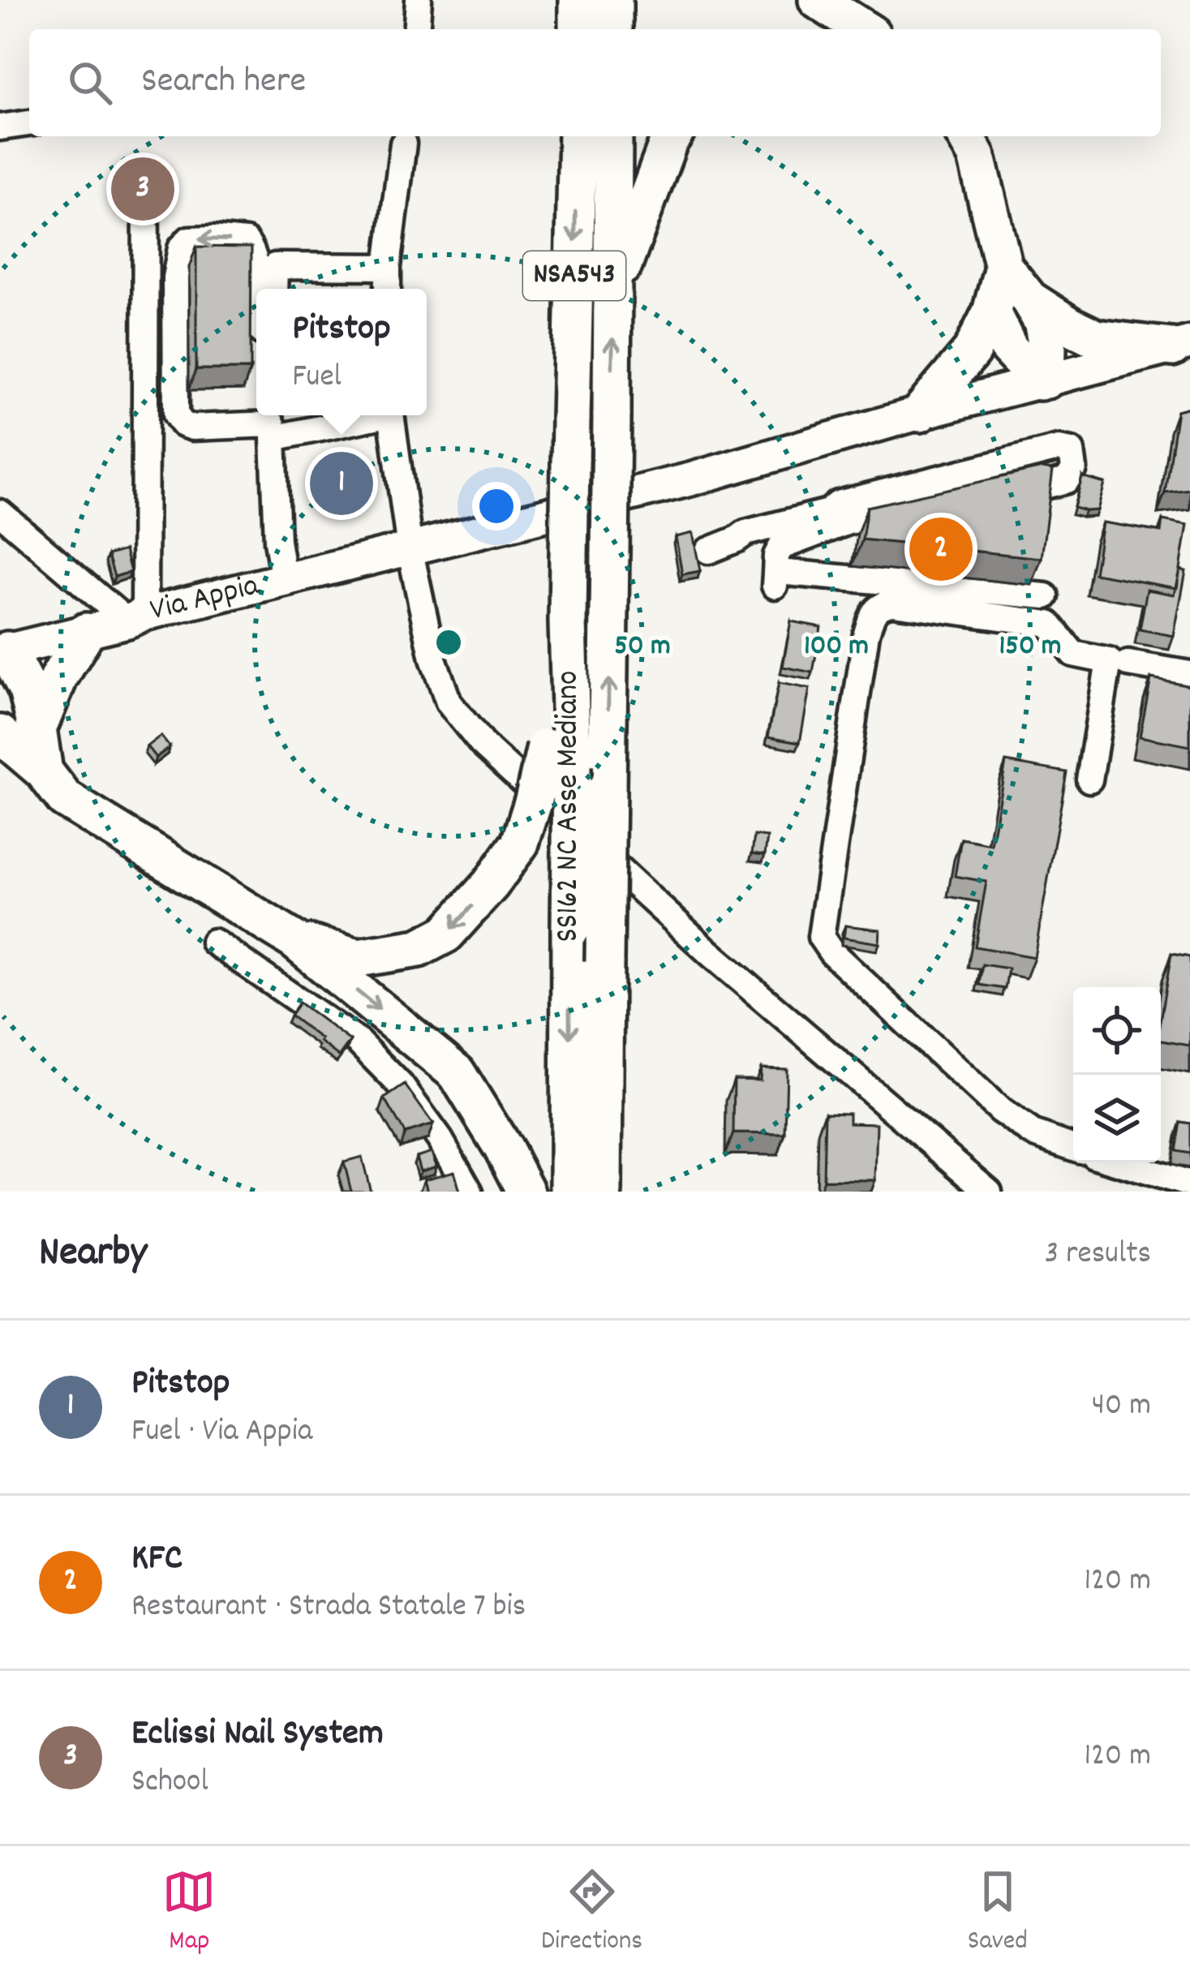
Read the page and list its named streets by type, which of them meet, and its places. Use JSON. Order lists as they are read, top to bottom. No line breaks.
{"streets":{"highway":["NSA543","SS162 NC Asse Mediano"],"main road":["Via Appia"]},"crossings":[["NSA543","SS162 NC Asse Mediano"]],"page":{"search":"Search here","pins":["3","1","2"],"popup":["Pitstop","Fuel"],"heading":["Nearby","3 results"],"list":[{"mark":"1","name":"Pitstop","note":"Fuel · Via Appia","value":"40 m"},{"mark":"2","name":"KFC","note":"Restaurant · Strada Statale 7 bis","value":"120 m"},{"mark":"3","name":"Eclissi Nail System","note":"School","value":"120 m"}],"nav":["Map","Directions","Saved"]},"rings":["50 m","100 m","150 m"]}
